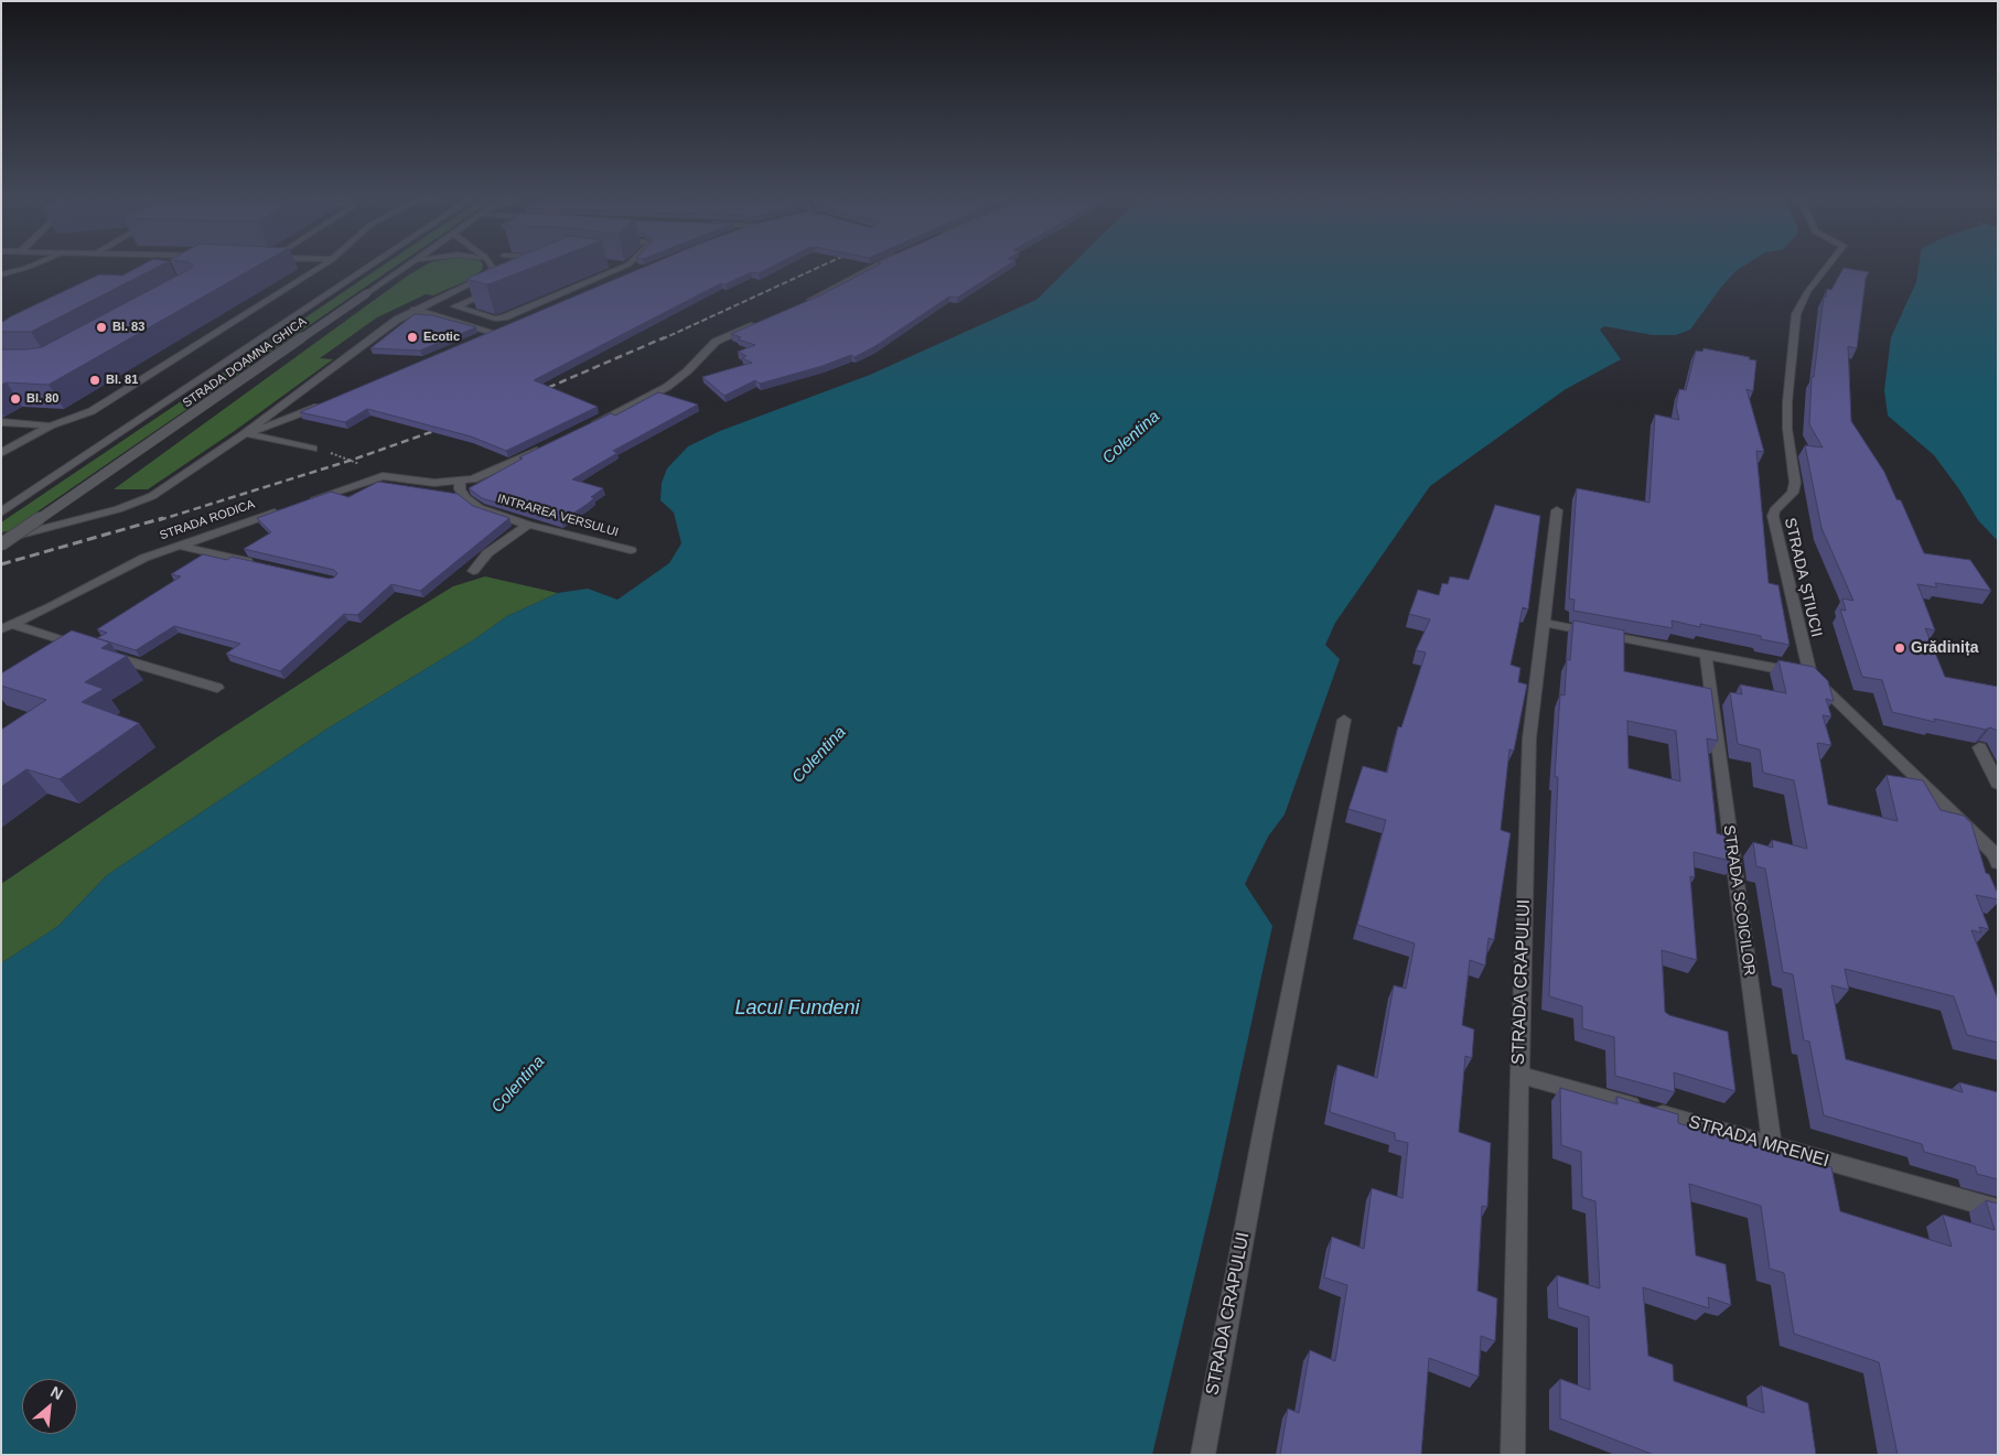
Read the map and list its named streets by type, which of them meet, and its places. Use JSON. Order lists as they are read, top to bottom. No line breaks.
{"streets":{"street":["STRADA DOAMNA GHICA","INTRAREA VERSULUI","STRADA RODICA","STRADA ȘTIUCII","STRADA SCOICILOR","STRADA CRAPULUI","STRADA MRENEI"]},"crossings":[["INTRAREA VERSULUI","STRADA RODICA"],["STRADA SCOICILOR","STRADA MRENEI"],["STRADA CRAPULUI","STRADA MRENEI"]],"water":["Colentina","Lacul Fundeni"],"places":["Bl. 83","Ecotic","Bl. 81","Bl. 80","Grădinița"],"north":"top right"}
